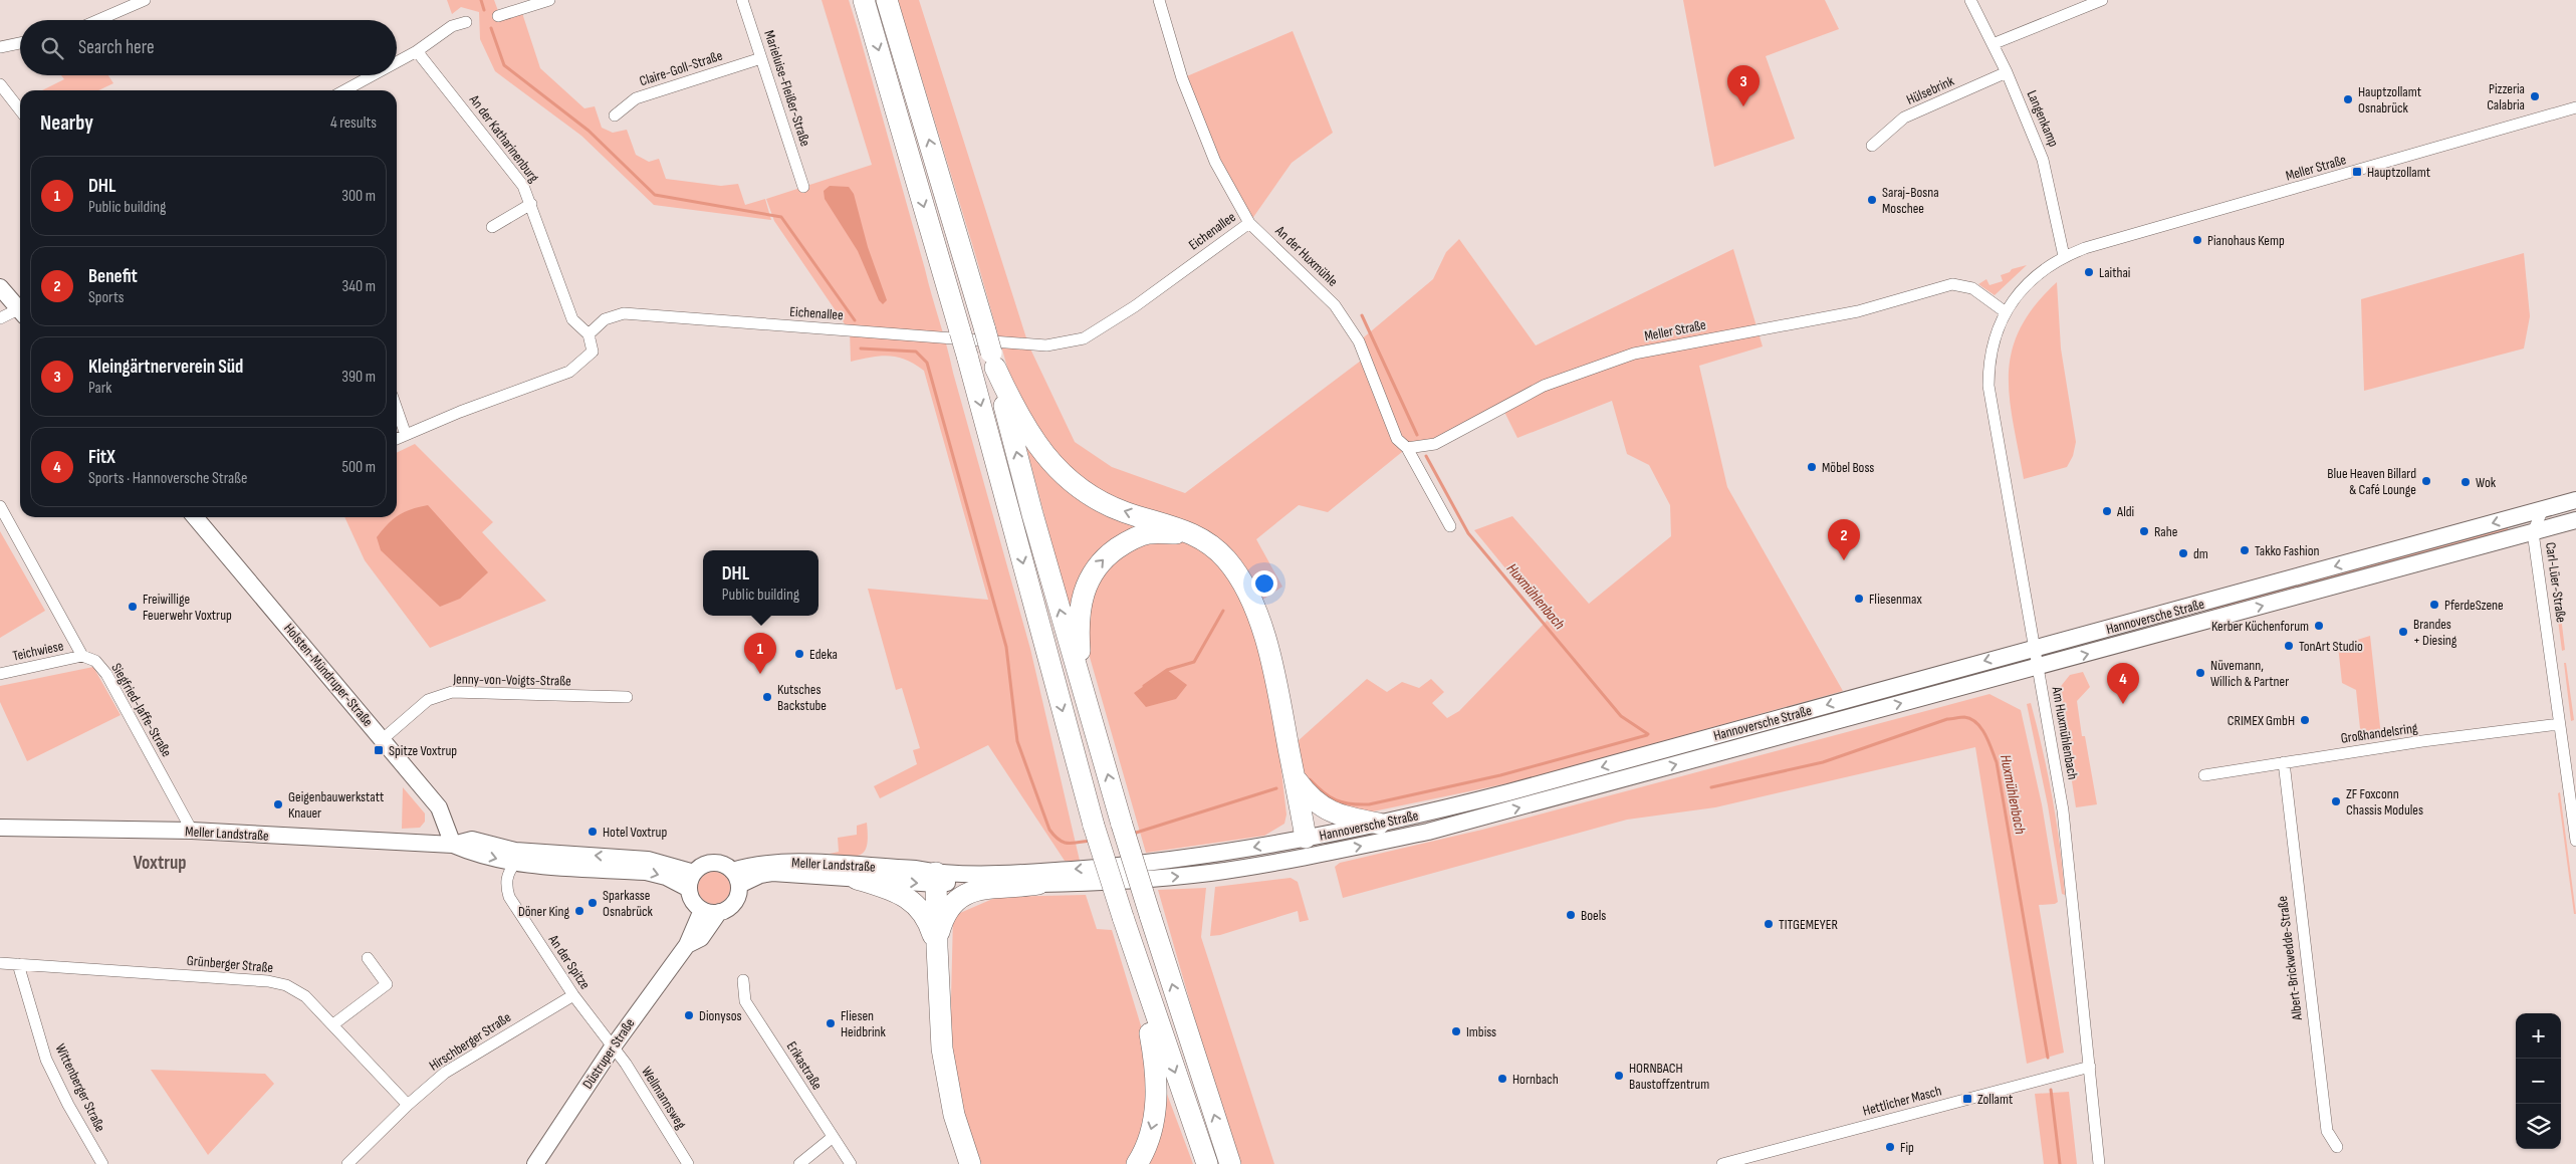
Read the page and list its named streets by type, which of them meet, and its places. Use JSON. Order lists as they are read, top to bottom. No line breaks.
{"streets":{"main road":["Hannoversche Straße","Holsten-Mündruper-Straße","Meller Landstraße","Düstruper Straße"],"street":["Claire-Goll-Straße","Marieluise-Fleißer-Straße","Hülsebrink","Langenkamp","An der Katharinenburg","Meller Straße","Eichenallee","An der Huxmühle","Carl-Lüer-Straße","Teichwiese","Jenny-von-Voigts-Straße","Siegfried-Jaffe-Straße","Am Huxmühlenbach","Großhandelsring","Albert-Brickwedde-Straße","An der Spitze","Grünberger Straße","Hirschberger Straße","Erikastraße","Wittenberger Straße","Wellmannsweg","Hettlicher Masch"]},"crossings":[["Claire-Goll-Straße","Marieluise-Fleißer-Straße"],["Hülsebrink","Langenkamp"],["Langenkamp","Meller Straße"],["Langenkamp","Am Huxmühlenbach"],["An der Katharinenburg","Eichenallee"],["Meller Straße","An der Huxmühle"],["Meller Straße","Am Huxmühlenbach"],["Eichenallee","An der Huxmühle"],["Carl-Lüer-Straße","Hannoversche Straße"],["Carl-Lüer-Straße","Großhandelsring"],["Hannoversche Straße","Am Huxmühlenbach"],["Hannoversche Straße","Meller Landstraße"],["Teichwiese","Siegfried-Jaffe-Straße"],["Holsten-Mündruper-Straße","Jenny-von-Voigts-Straße"],["Holsten-Mündruper-Straße","Meller Landstraße"],["Siegfried-Jaffe-Straße","Meller Landstraße"],["Am Huxmühlenbach","Hettlicher Masch"],["Großhandelsring","Albert-Brickwedde-Straße"],["Meller Landstraße","An der Spitze"],["Meller Landstraße","Düstruper Straße"],["An der Spitze","Hirschberger Straße"],["An der Spitze","Düstruper Straße"],["An der Spitze","Wellmannsweg"],["Grünberger Straße","Hirschberger Straße"],["Grünberger Straße","Wittenberger Straße"],["Düstruper Straße","Wellmannsweg"]],"districts":["Voxtrup"],"water":["Huxmühlenbach"],"places":{"other":["Pizzeria Calabria","Hauptzollamt Osnabrück","Saraj-Bosna Moschee","Pianohaus Kemp","Laithai","Möbel Boss","Blue Heaven Billard & Café Lounge","Wok","Aldi","Rahe","Takko Fashion","dm","Fliesenmax","PferdeSzene","Freiwillige Feuerwehr Voxtrup","Kerber Küchenforum","Brandes + Diesing","TonArt Studio","Edeka","Nüvemann, Willich & Partner","Kutsches Backstube","CRIMEX GmbH","ZF Foxconn Chassis Modules","Geigenbauwerkstatt Knauer","Hotel Voxtrup","Sparkasse Osnabrück","Döner King","Boels","TITGEMEYER","Dionysos","Fliesen Heidbrink","Imbiss","HORNBACH Baustoffzentrum","Hornbach","Fip"],"transit":["Hauptzollamt","Spitze Voxtrup","Zollamt"]},"page":{"search":"Search here","pins":["3","2","1","4"],"heading":["Nearby","4 results"],"list":[{"mark":"1","name":"DHL","note":"Public building","value":"300 m"},{"mark":"2","name":"Benefit","note":"Sports","value":"340 m"},{"mark":"3","name":"Kleingärtnerverein Süd","note":"Park","value":"390 m"},{"mark":"4","name":"FitX","note":"Sports · Hannoversche Straße","value":"500 m"}],"popup":["DHL","Public building"],"map_buttons":["+","−"]}}
